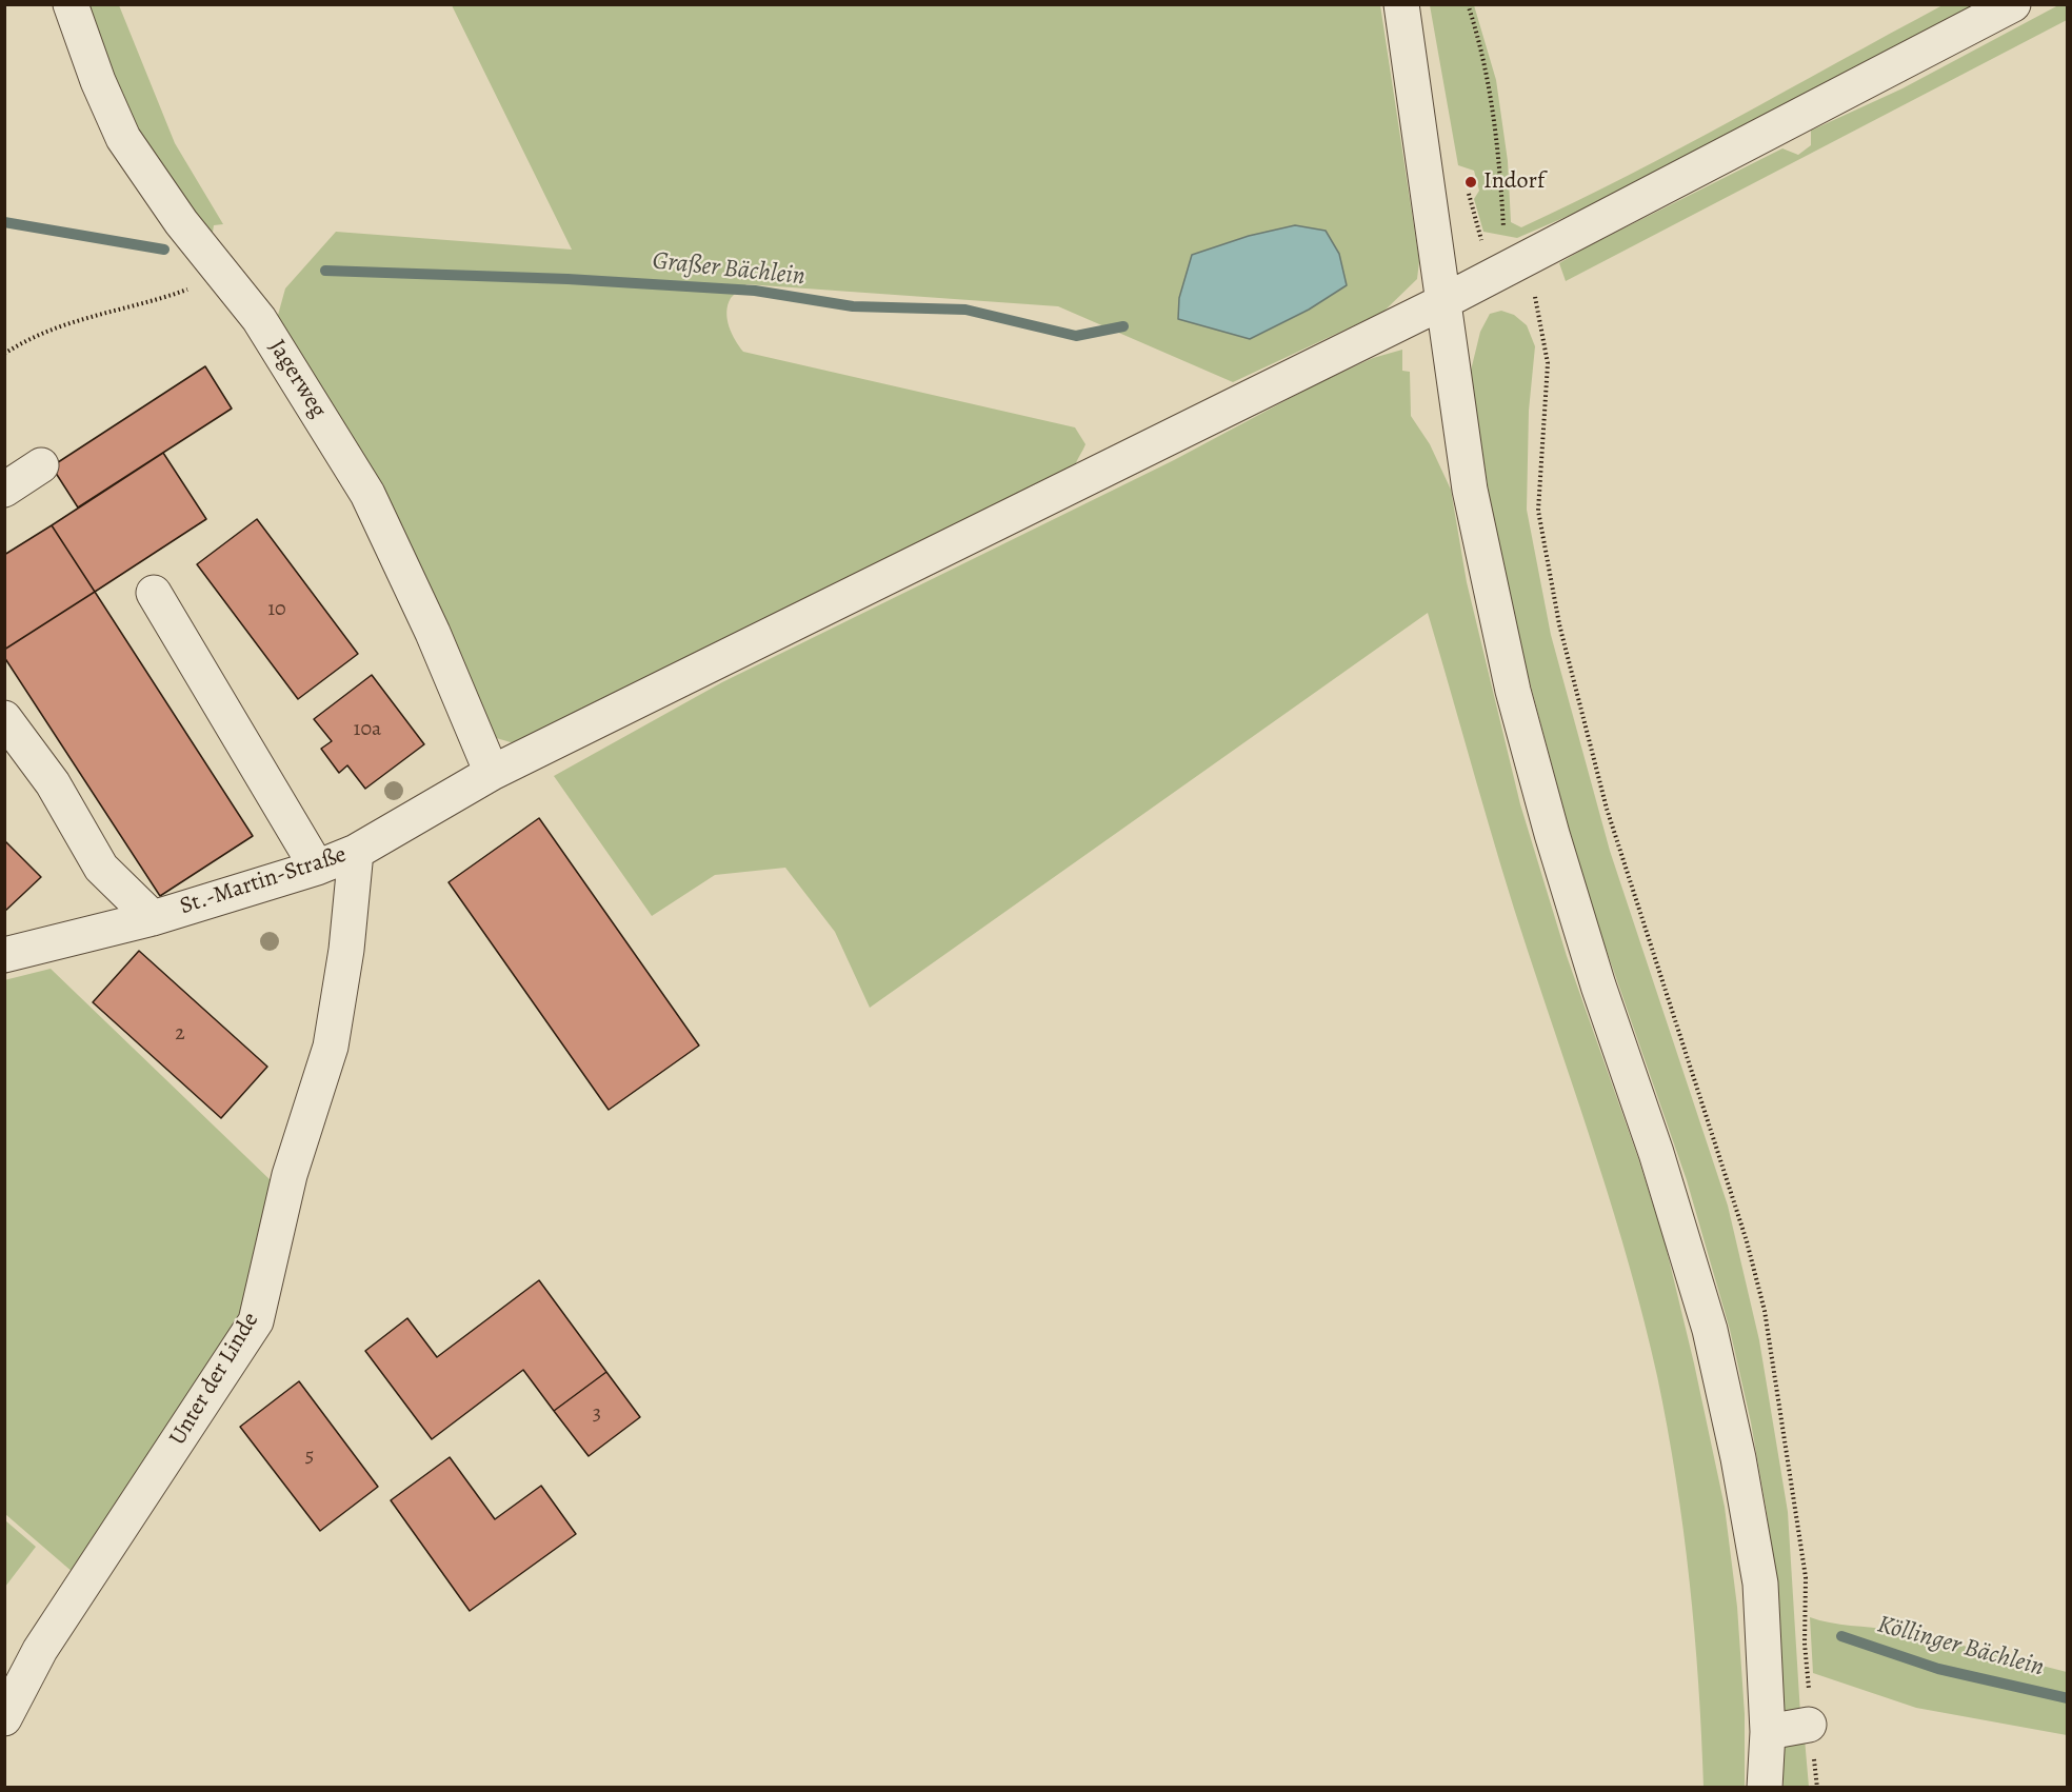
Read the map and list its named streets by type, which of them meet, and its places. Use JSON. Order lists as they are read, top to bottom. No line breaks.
{"streets":{"street":["Jagerweg","St.-Martin-Straße","Unter der Linde"]},"crossings":[["Jagerweg","St.-Martin-Straße"],["St.-Martin-Straße","Unter der Linde"]],"water":["Graßer Bächlein","Köllinger Bächlein"],"places":["Indorf"],"house_numbers":["10","10a","2","3","5"]}
